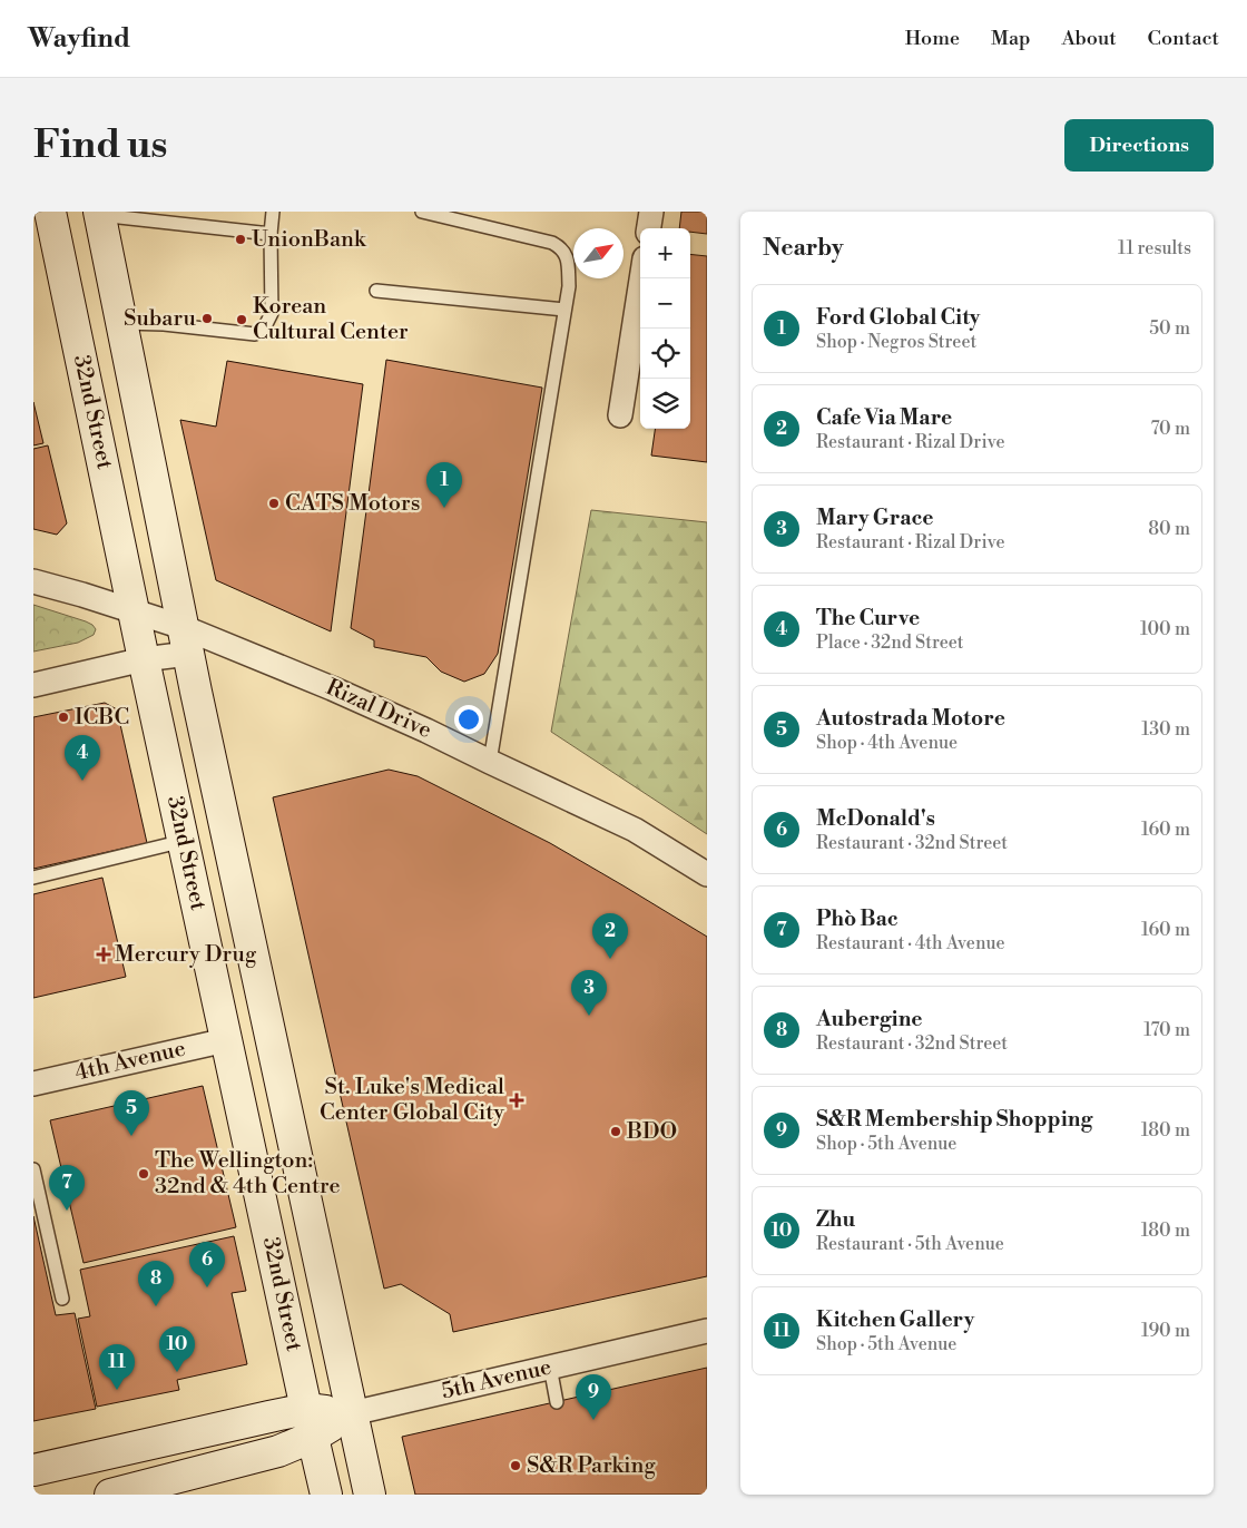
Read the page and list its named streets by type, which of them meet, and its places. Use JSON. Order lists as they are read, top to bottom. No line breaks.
{"streets":{"main road":["32nd Street","5th Avenue"],"street":["Rizal Drive","4th Avenue"]},"crossings":[["32nd Street","Rizal Drive"],["32nd Street","4th Avenue"],["32nd Street","5th Avenue"]],"places":{"other":["UnionBank","Subaru","Korean Cultural Center","CATS Motors","ICBC","BDO","The Wellington: 32nd & 4th Centre","S&R Parking"],"health":["Mercury Drug","St. Luke's Medical Center Global City"]},"north":"top right","page":{"header":"Wayfind","nav":["Home","Map","About","Contact"],"buttons":"Directions","title":"Find us","heading":["Nearby","11 results"],"map_buttons":["+","−"],"list":[{"mark":"1","name":"Ford Global City","note":"Shop · Negros Street","value":"50 m"},{"mark":"2","name":"Cafe Via Mare","note":"Restaurant · Rizal Drive","value":"70 m"},{"mark":"3","name":"Mary Grace","note":"Restaurant · Rizal Drive","value":"80 m"},{"mark":"4","name":"The Curve","note":"Place · 32nd Street","value":"100 m"},{"mark":"5","name":"Autostrada Motore","note":"Shop · 4th Avenue","value":"130 m"},{"mark":"6","name":"McDonald's","note":"Restaurant · 32nd Street","value":"160 m"},{"mark":"7","name":"Phò Bac","note":"Restaurant · 4th Avenue","value":"160 m"},{"mark":"8","name":"Aubergine","note":"Restaurant · 32nd Street","value":"170 m"},{"mark":"9","name":"S&R Membership Shopping","note":"Shop · 5th Avenue","value":"180 m"},{"mark":"10","name":"Zhu","note":"Restaurant · 5th Avenue","value":"180 m"},{"mark":"11","name":"Kitchen Gallery","note":"Shop · 5th Avenue","value":"190 m"}],"pins":["1","4","2","3","5","7","6","8","10","11","9"]}}
